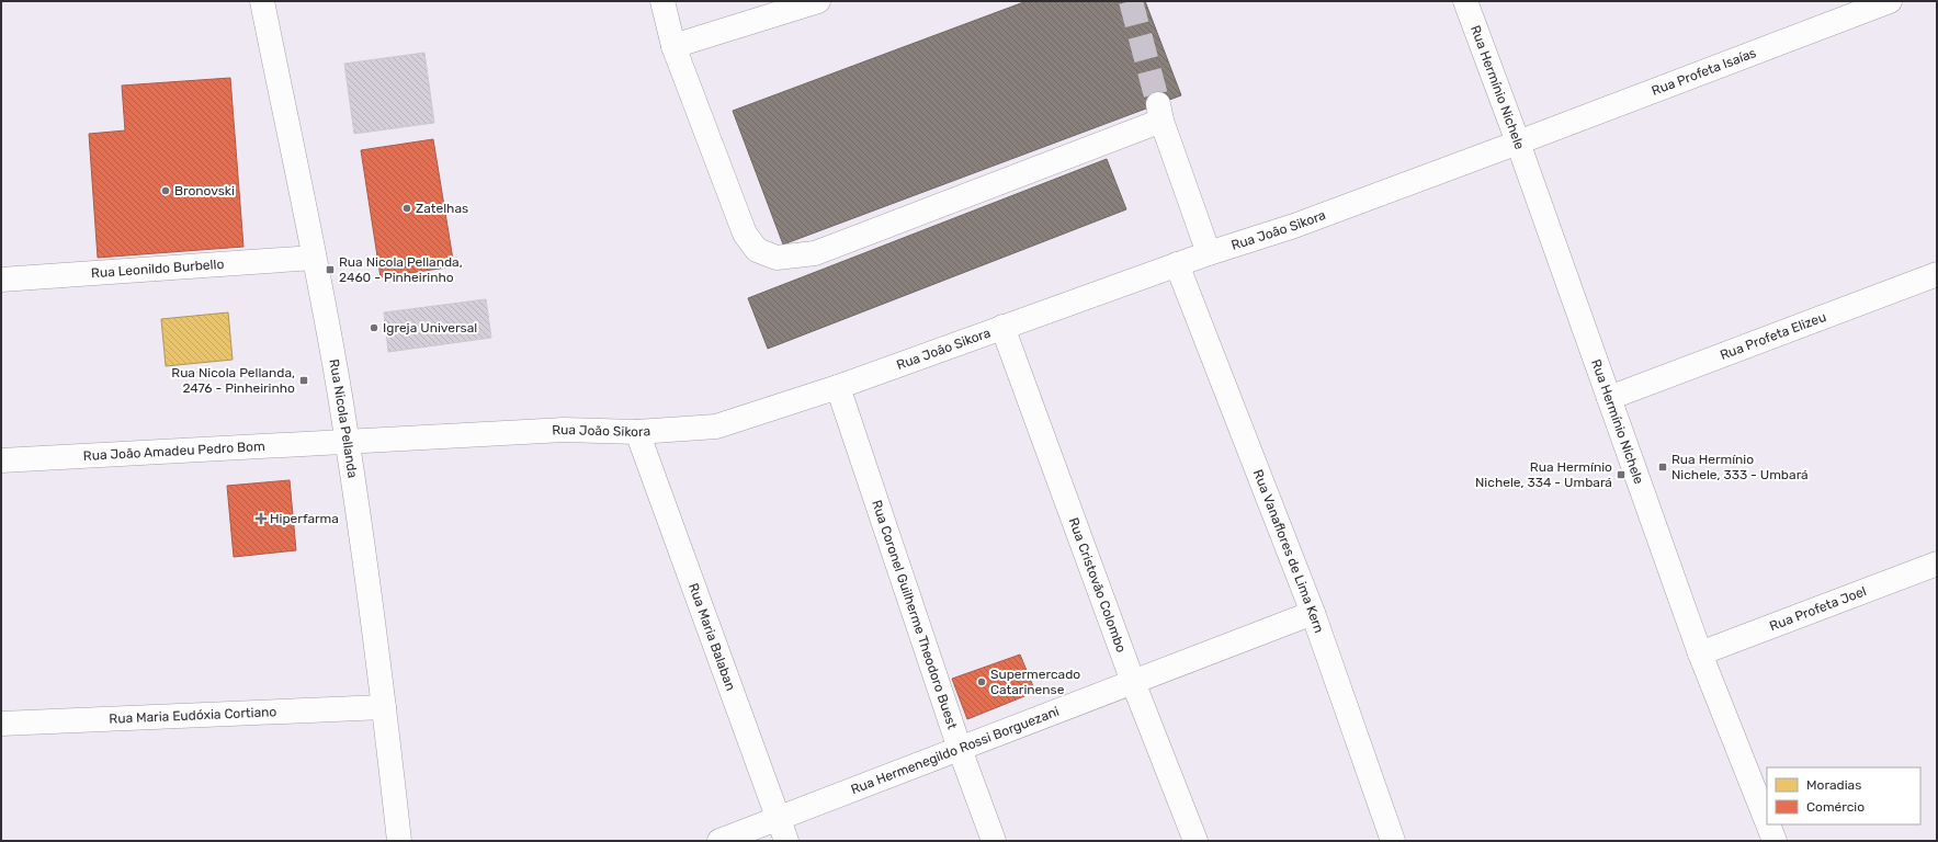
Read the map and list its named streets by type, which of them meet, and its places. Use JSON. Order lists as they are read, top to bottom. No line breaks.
{"streets":{"street":["Rua Profeta Isaías","Rua Hermínio Nichele","Rua João Sikora","Rua Leonildo Burbello","Rua Profeta Elizeu","Rua Nicola Pellanda","Rua João Amadeu Pedro Bom","Rua Vanaflores de Lima Kern","Rua Cristovão Colombo","Rua Profeta Joel","Rua Coronel Guilherme Theodoro Buest","Rua Maria Balaban","Rua Maria Eudóxia Cortiano","Rua Hermenegildo Rossi Borguezani"]},"crossings":[["Rua Profeta Isaías","Rua Hermínio Nichele"],["Rua Profeta Isaías","Rua João Sikora"],["Rua Hermínio Nichele","Rua João Sikora"],["Rua Hermínio Nichele","Rua Profeta Elizeu"],["Rua Hermínio Nichele","Rua Profeta Joel"],["Rua João Sikora","Rua Nicola Pellanda"],["Rua João Sikora","Rua João Amadeu Pedro Bom"],["Rua João Sikora","Rua Vanaflores de Lima Kern"],["Rua João Sikora","Rua Cristovão Colombo"],["Rua João Sikora","Rua Coronel Guilherme Theodoro Buest"],["Rua João Sikora","Rua Maria Balaban"],["Rua Leonildo Burbello","Rua Nicola Pellanda"],["Rua Nicola Pellanda","Rua João Amadeu Pedro Bom"],["Rua Nicola Pellanda","Rua Maria Eudóxia Cortiano"],["Rua Vanaflores de Lima Kern","Rua Hermenegildo Rossi Borguezani"],["Rua Cristovão Colombo","Rua Hermenegildo Rossi Borguezani"],["Rua Coronel Guilherme Theodoro Buest","Rua Hermenegildo Rossi Borguezani"],["Rua Maria Balaban","Rua Hermenegildo Rossi Borguezani"]],"places":{"other":["Bronovski","Zatelhas","Igreja Universal","Supermercado Catarinense"],"transit":["Rua Nicola Pellanda, 2460 - Pinheirinho","Rua Nicola Pellanda, 2476 - Pinheirinho","Rua Hermínio Nichele, 333 - Umbará","Rua Hermínio Nichele, 334 - Umbará"],"health":["Hiperfarma"]},"legend":["Moradias","Comércio"]}
